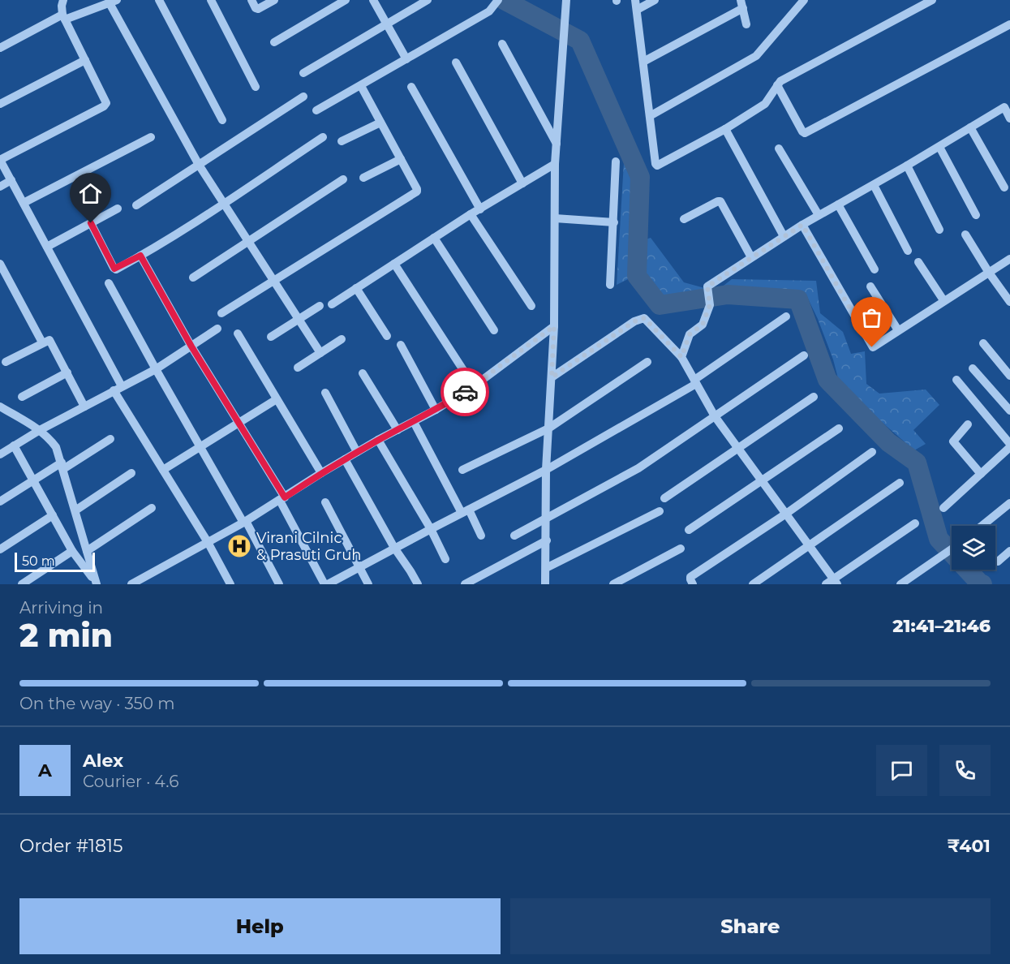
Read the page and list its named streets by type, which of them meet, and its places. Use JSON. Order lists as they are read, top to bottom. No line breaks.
{"places":{"hospital":["Virani Cilnic & Prasuti Gruh"]},"scale_bar":"50 m","page":{"scale":"50 m","heading":["2 min","Arriving in","21:41–21:46"],"panel":["Alex","Courier · 4.6","Order #1815","₹401"],"bar":"On the way · 350 m","round":"A","buttons":["Help","Share"]}}
